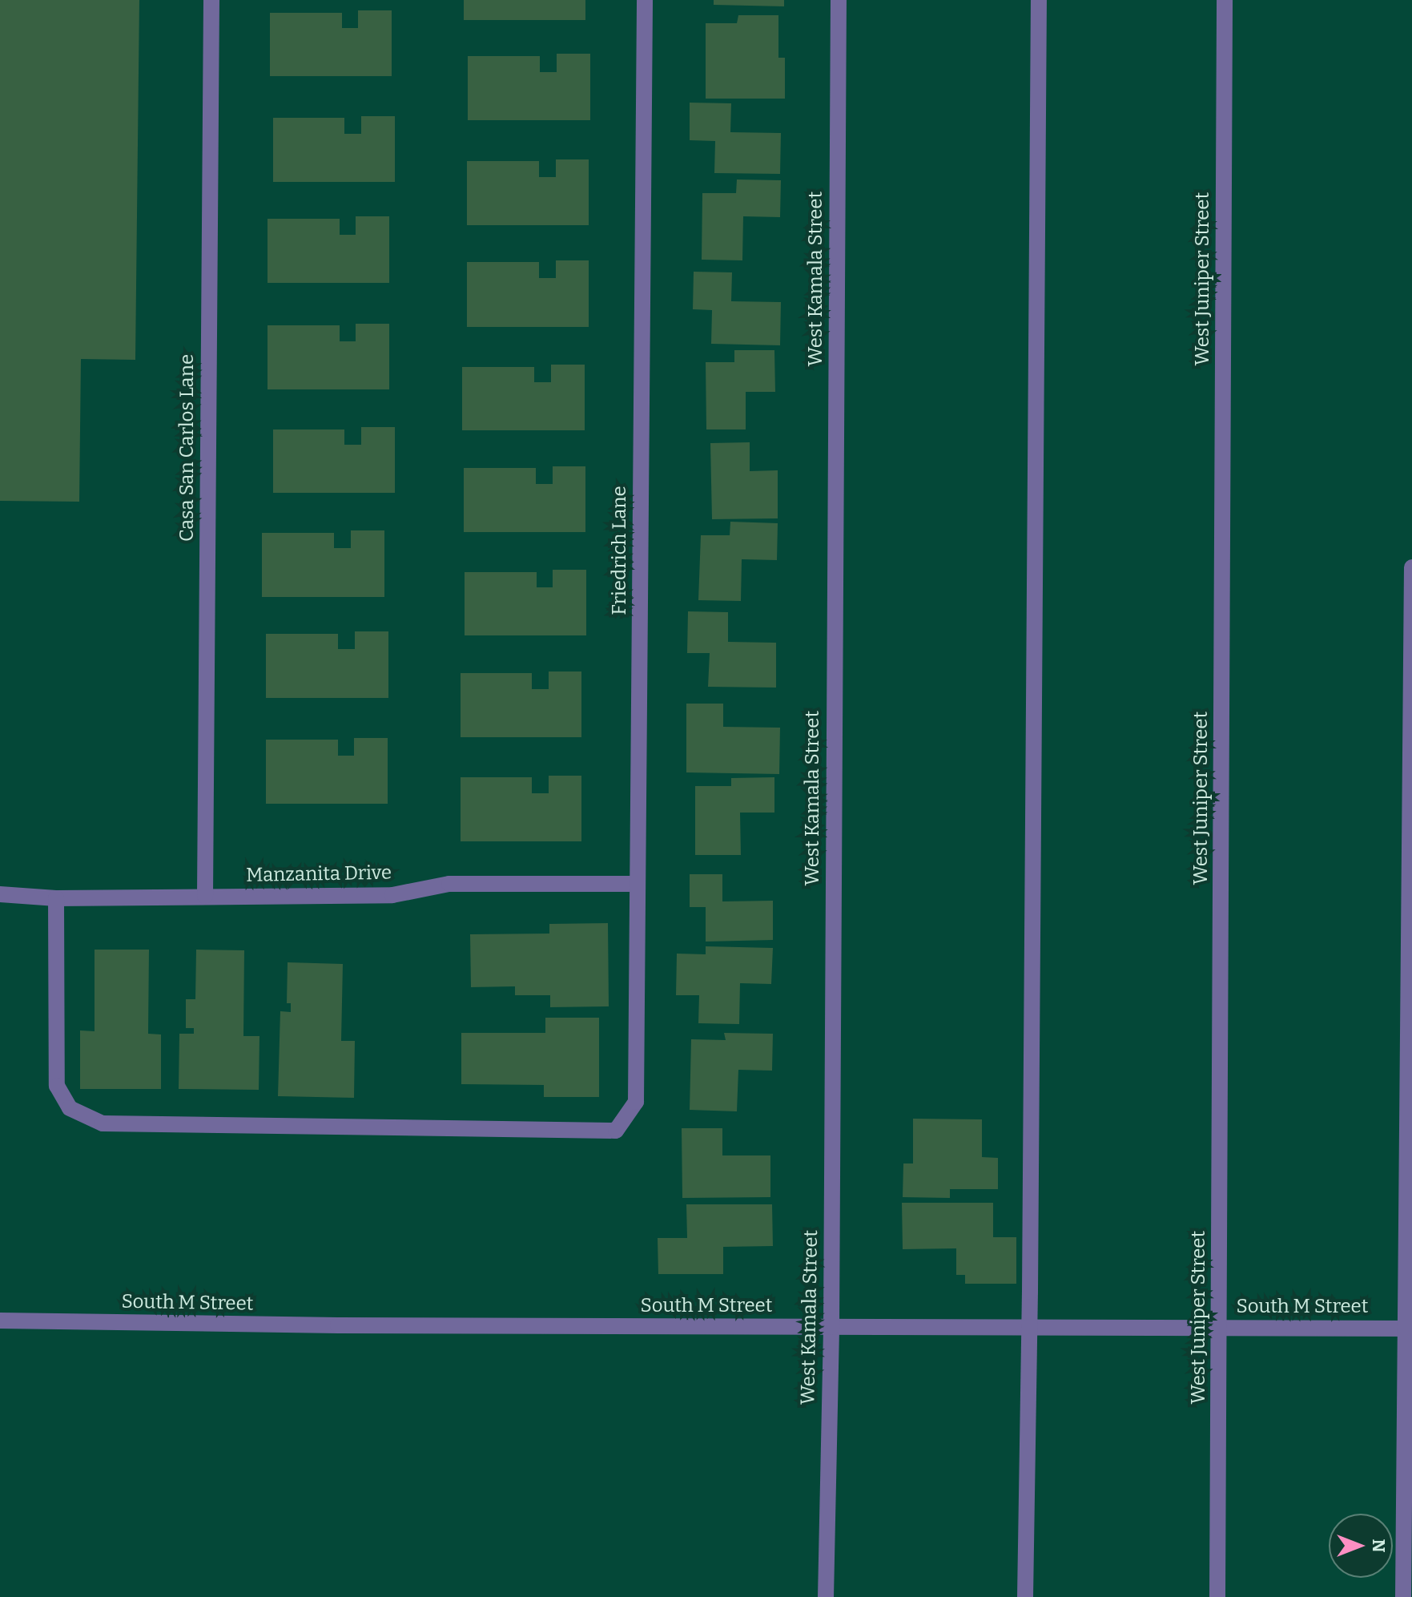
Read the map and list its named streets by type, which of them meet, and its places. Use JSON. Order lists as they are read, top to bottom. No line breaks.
{"streets":{"street":["West Kamala Street","West Juniper Street","Casa San Carlos Lane","Friedrich Lane","Manzanita Drive","South M Street"]},"crossings":[["West Kamala Street","South M Street"],["West Juniper Street","South M Street"],["Casa San Carlos Lane","Manzanita Drive"],["Friedrich Lane","Manzanita Drive"]],"north":"right"}
